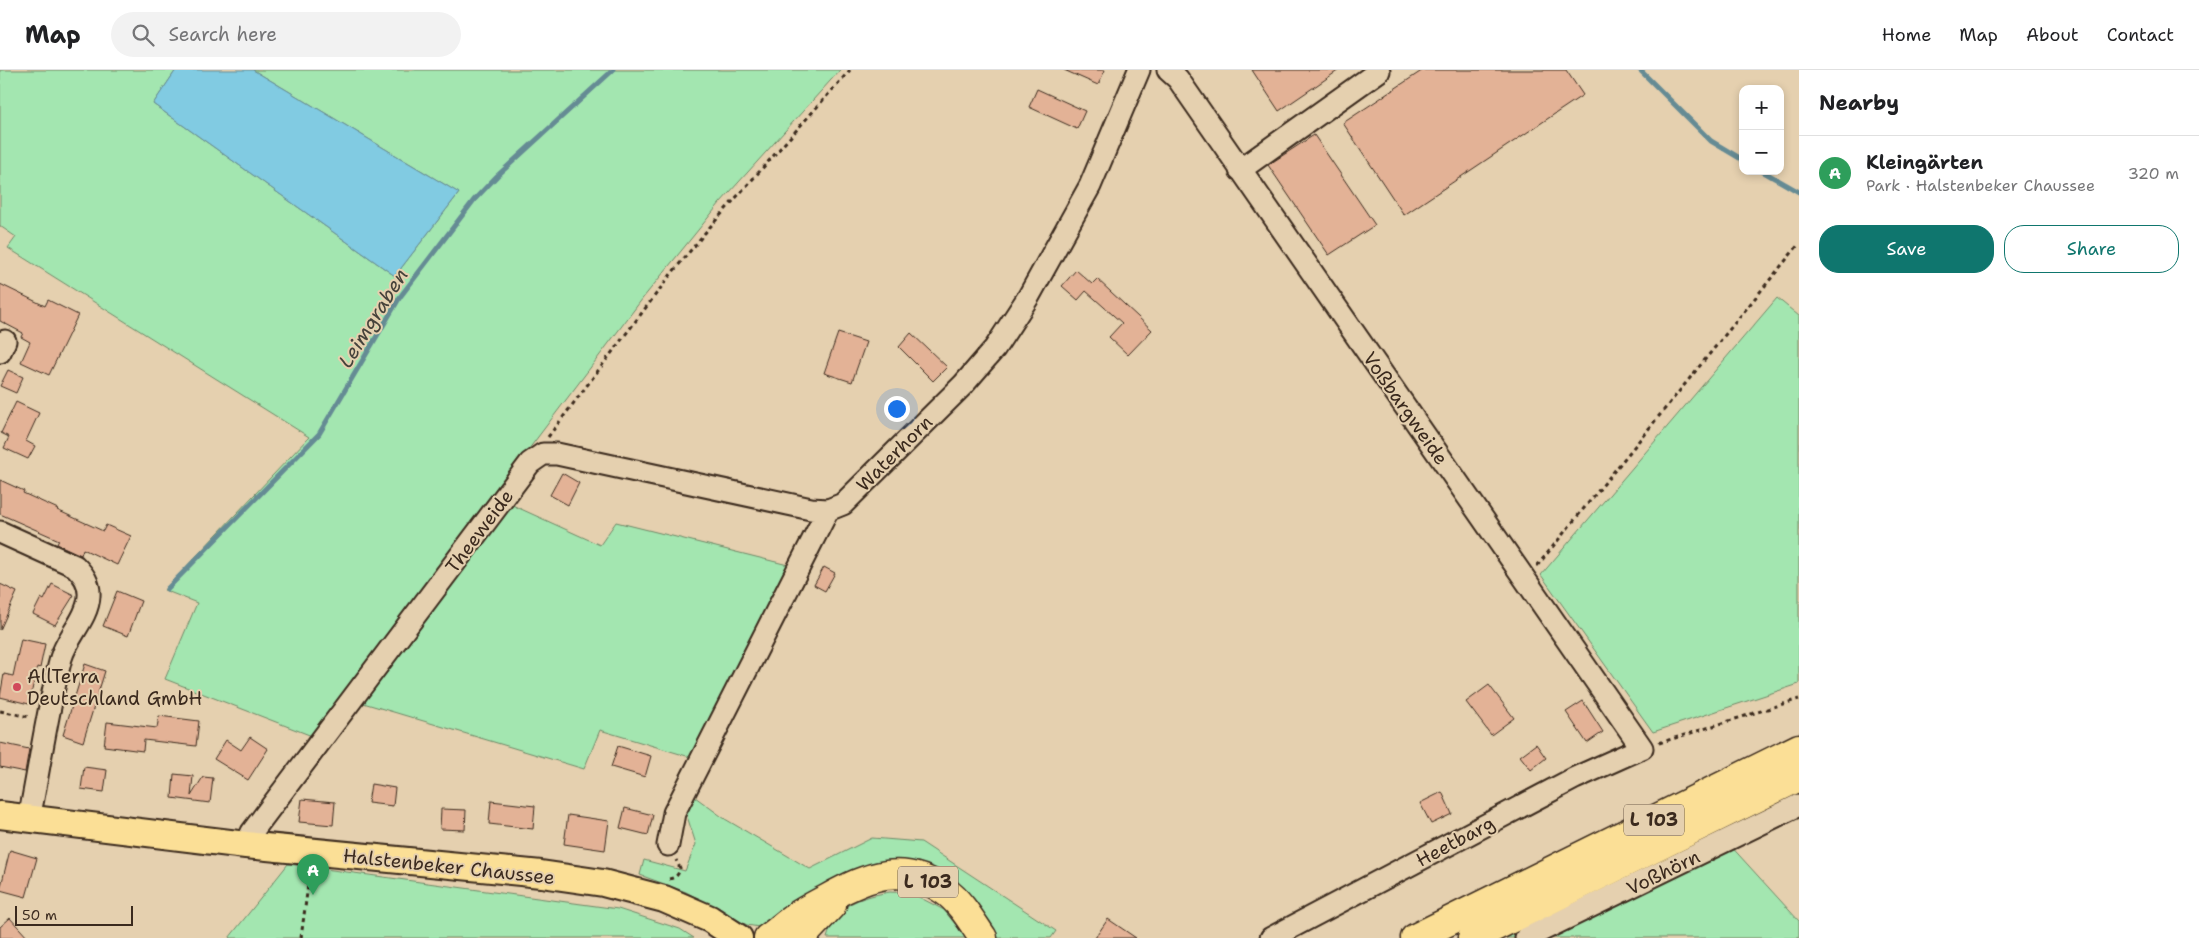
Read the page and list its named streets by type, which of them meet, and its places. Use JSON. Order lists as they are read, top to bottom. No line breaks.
{"streets":{"highway":["L 103"],"main road":["Halstenbeker Chaussee"],"street":["Voßbargweide","Waterhorn","Theeweide","Heetbarg","Voßhörn"]},"crossings":[["Voßbargweide","Heetbarg"],["Theeweide","Halstenbeker Chaussee"]],"water":["Leimgraben"],"places":["AllTerra Deutschland GmbH"],"scale_bar":"50 m","page":{"header":"Map","search":"Search here","nav":["Home","Map","About","Contact"],"heading":"Nearby","map_buttons":["+","−"],"list":[{"mark":"A","name":"Kleingärten","note":"Park · Halstenbeker Chaussee","value":"320 m"}],"buttons":["Save","Share"],"pins":"A","scale":"50 m"}}
